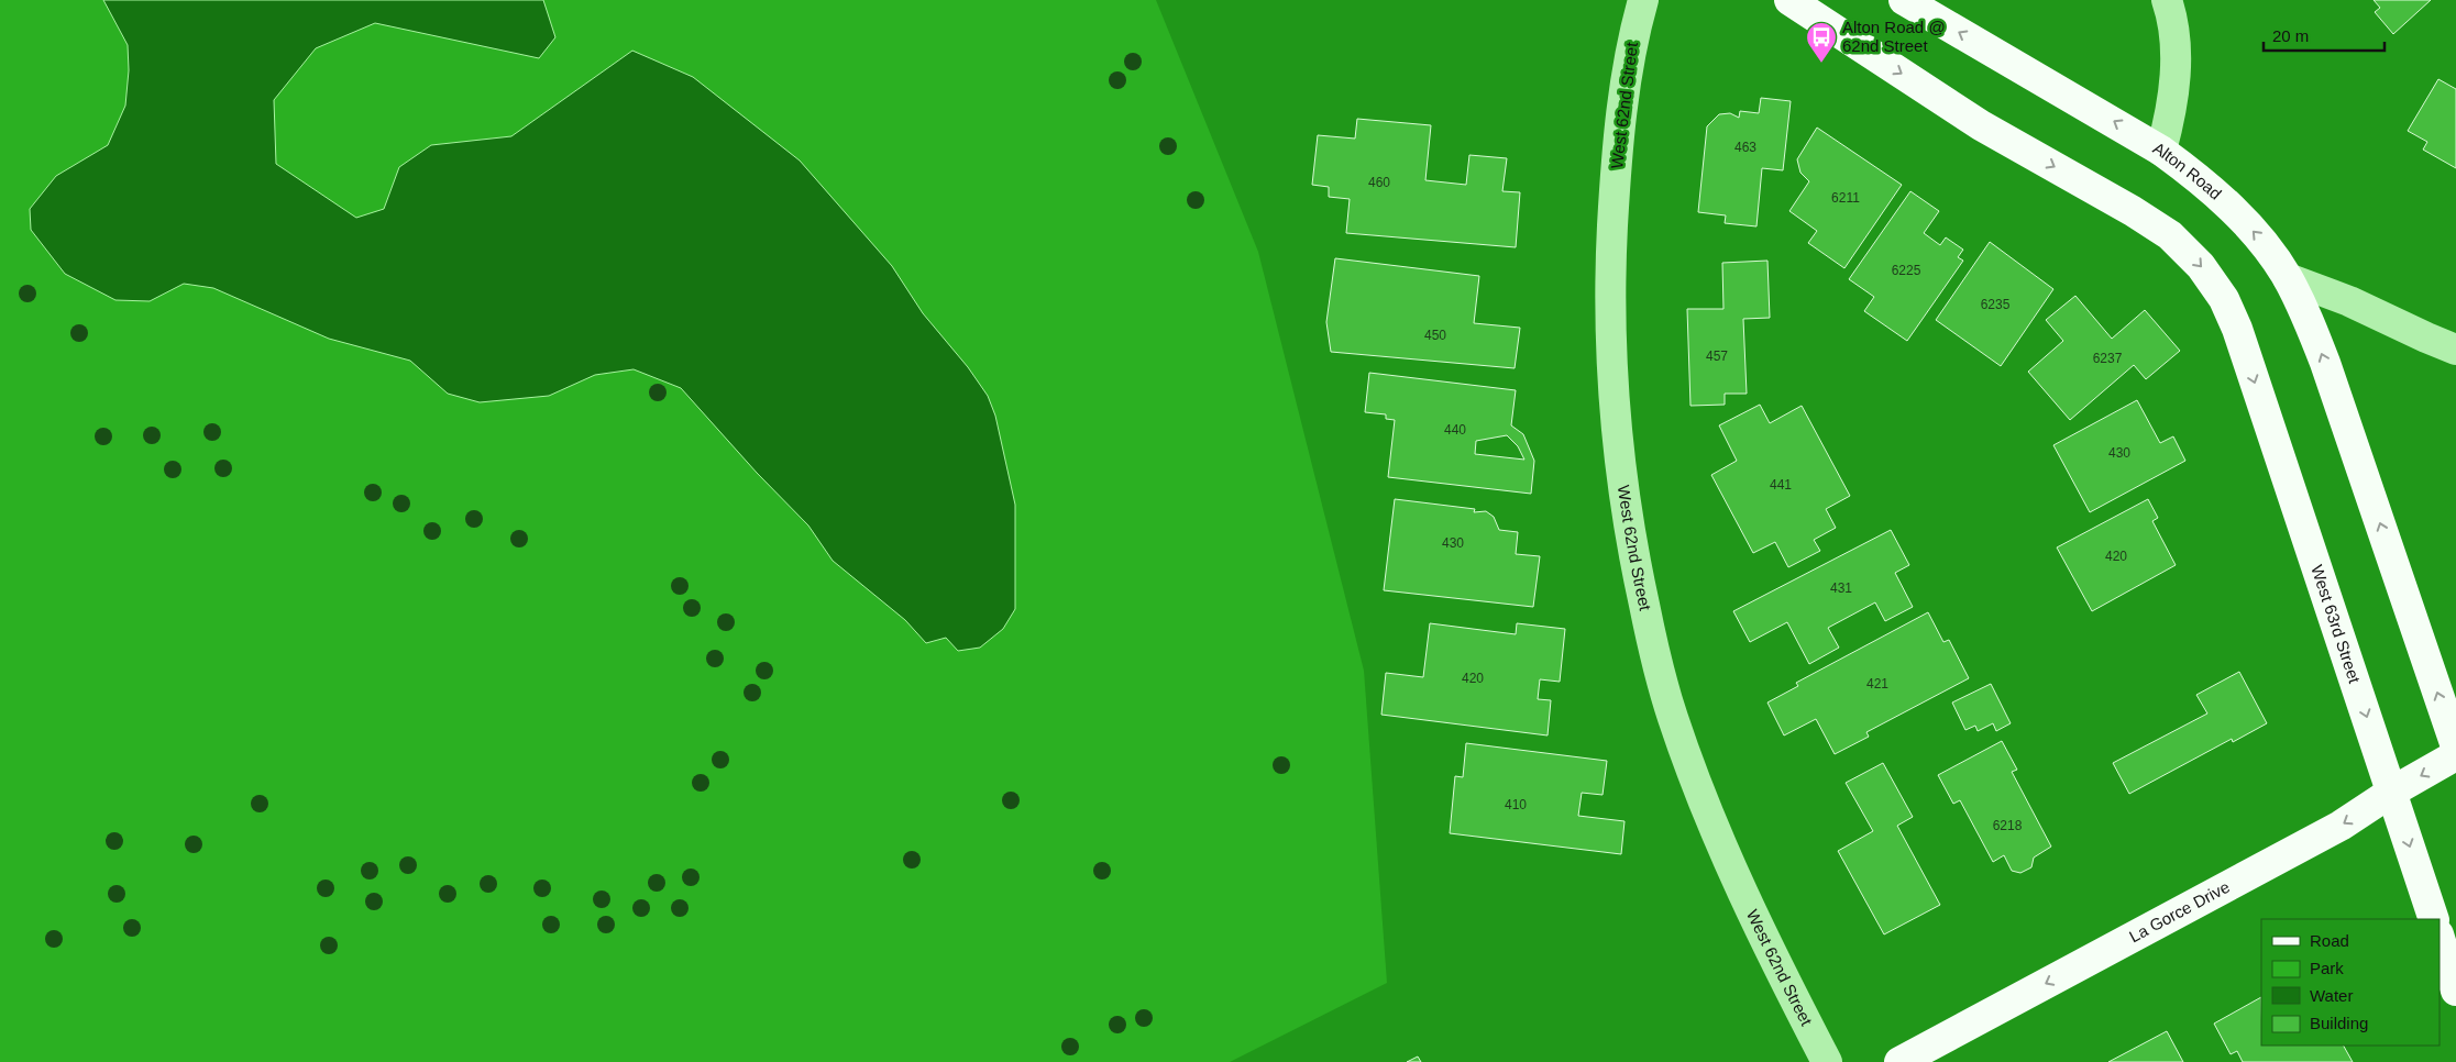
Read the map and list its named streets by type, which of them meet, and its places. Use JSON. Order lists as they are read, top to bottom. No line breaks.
{"streets":{"main road":["Alton Road","West 63rd Street","La Gorce Drive"],"street":["West 62nd Street"]},"crossings":[["West 63rd Street","La Gorce Drive"]],"one_way":["Alton Road","La Gorce Drive"],"places":{"bus stop":["Alton Road @ 62nd Street"]},"house_numbers":["463","460","6211","6225","6235","450","457","6237","440","430","441","430","420","431","420","421","410","6218"],"legend":["Road","Park","Water","Building"],"scale_bar":"20 m"}
